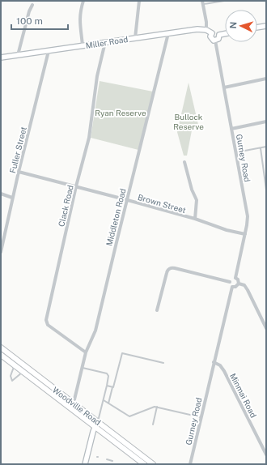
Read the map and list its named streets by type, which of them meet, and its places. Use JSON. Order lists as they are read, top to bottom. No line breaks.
{"streets":{"main road":["Woodville Road"],"street":["Miller Road","Fuller Street","Gurney Road","Brown Street","Clack Road","Middleton Road","Minmai Road"]},"crossings":[["Miller Road","Fuller Street"],["Miller Road","Clack Road"],["Miller Road","Middleton Road"],["Fuller Street","Brown Street"],["Gurney Road","Brown Street"],["Gurney Road","Minmai Road"],["Brown Street","Clack Road"],["Brown Street","Middleton Road"],["Clack Road","Middleton Road"],["Middleton Road","Woodville Road"]],"parks":["Ryan Reserve","Bullock Reserve"],"scale_bar":"100 m","north":"left"}
